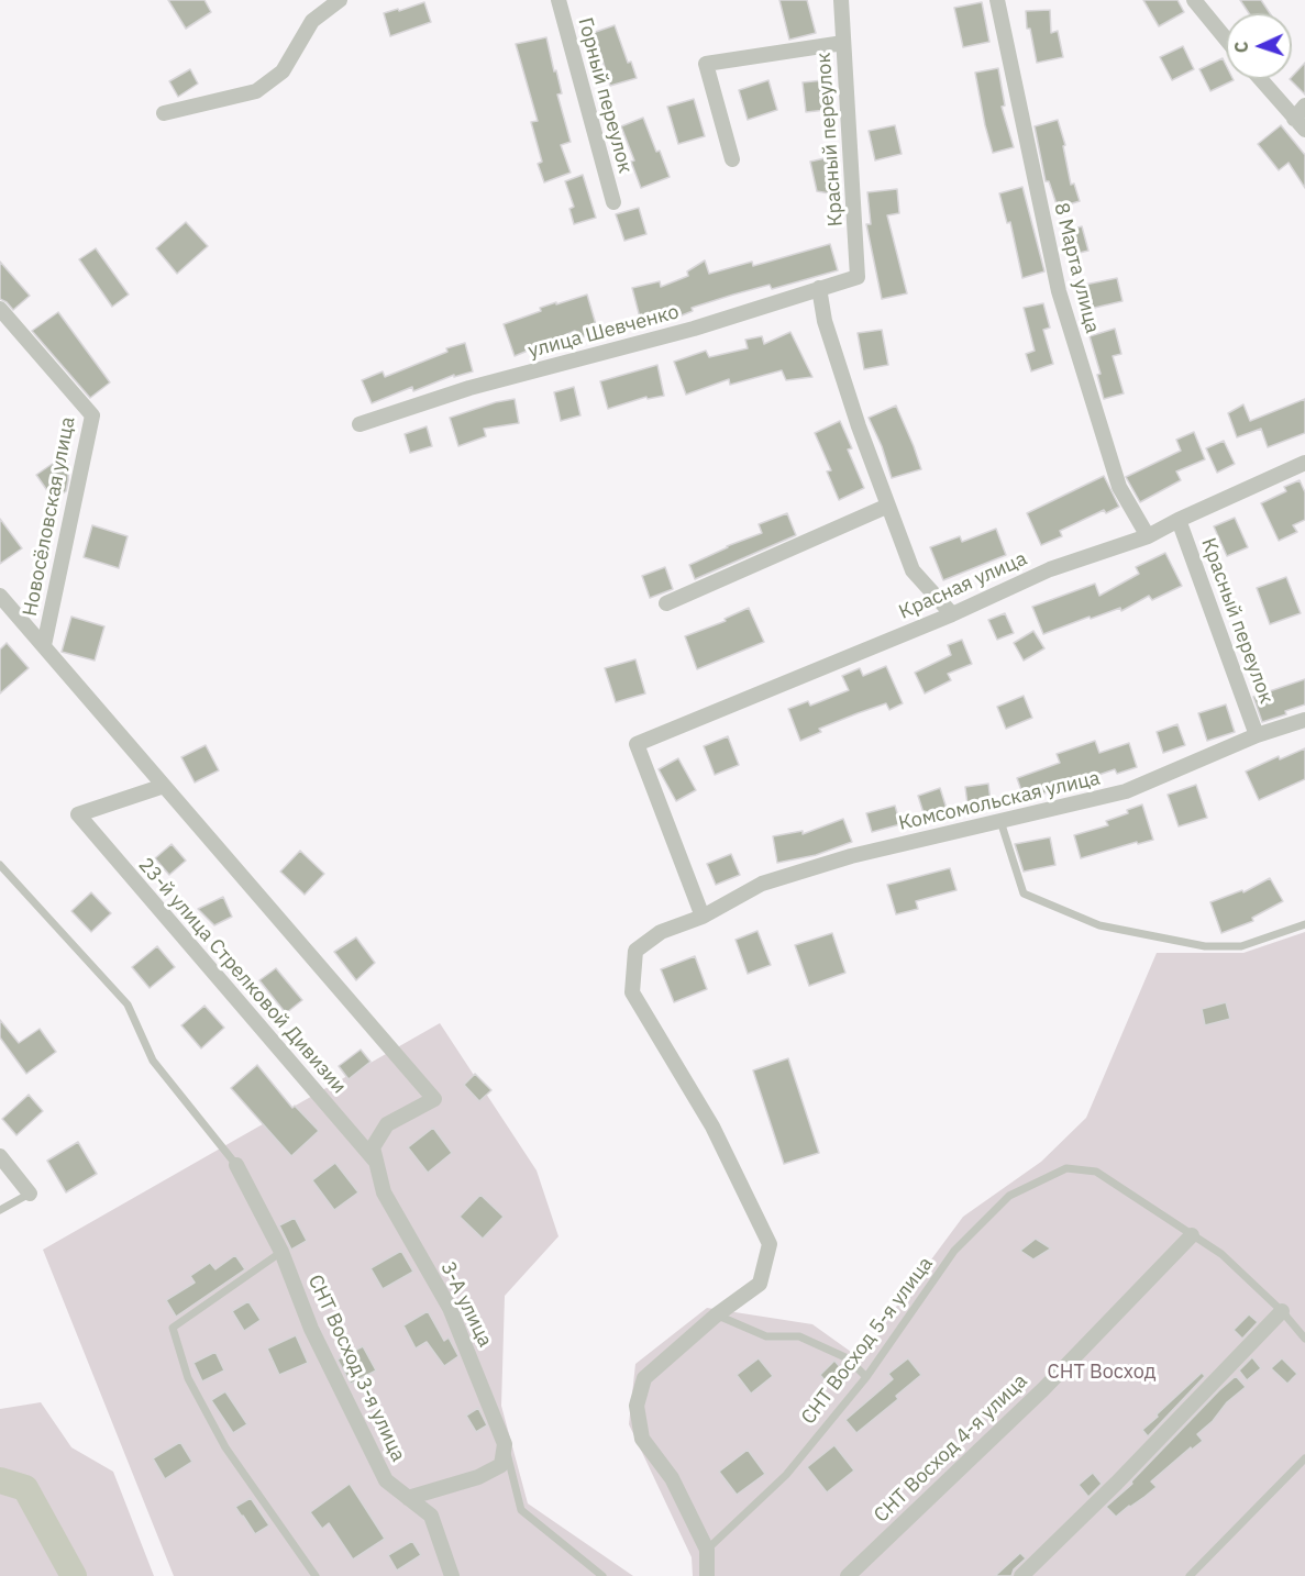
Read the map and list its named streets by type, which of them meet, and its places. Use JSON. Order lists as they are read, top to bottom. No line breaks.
{"streets":{"street":["Горный переулок","Красный переулок","8 Марта улица","улица Шевченко","Новосёловская улица","Красная улица","Комсомольская улица","23-й улица Стрелковой Дивизии","3-А улица","СНТ Восход 3-я улица","СНТ Восход 4-я улица"],"lane":["СНТ Восход 5-я улица"]},"crossings":[["Красный переулок","улица Шевченко"],["Красный переулок","Красная улица"],["Красный переулок","Комсомольская улица"],["8 Марта улица","Красная улица"],["Красная улица","Комсомольская улица"],["23-й улица Стрелковой Дивизии","3-А улица"],["СНТ Восход 5-я улица","СНТ Восход 4-я улица"]],"parks":["СНТ Восход"],"north":"left"}
